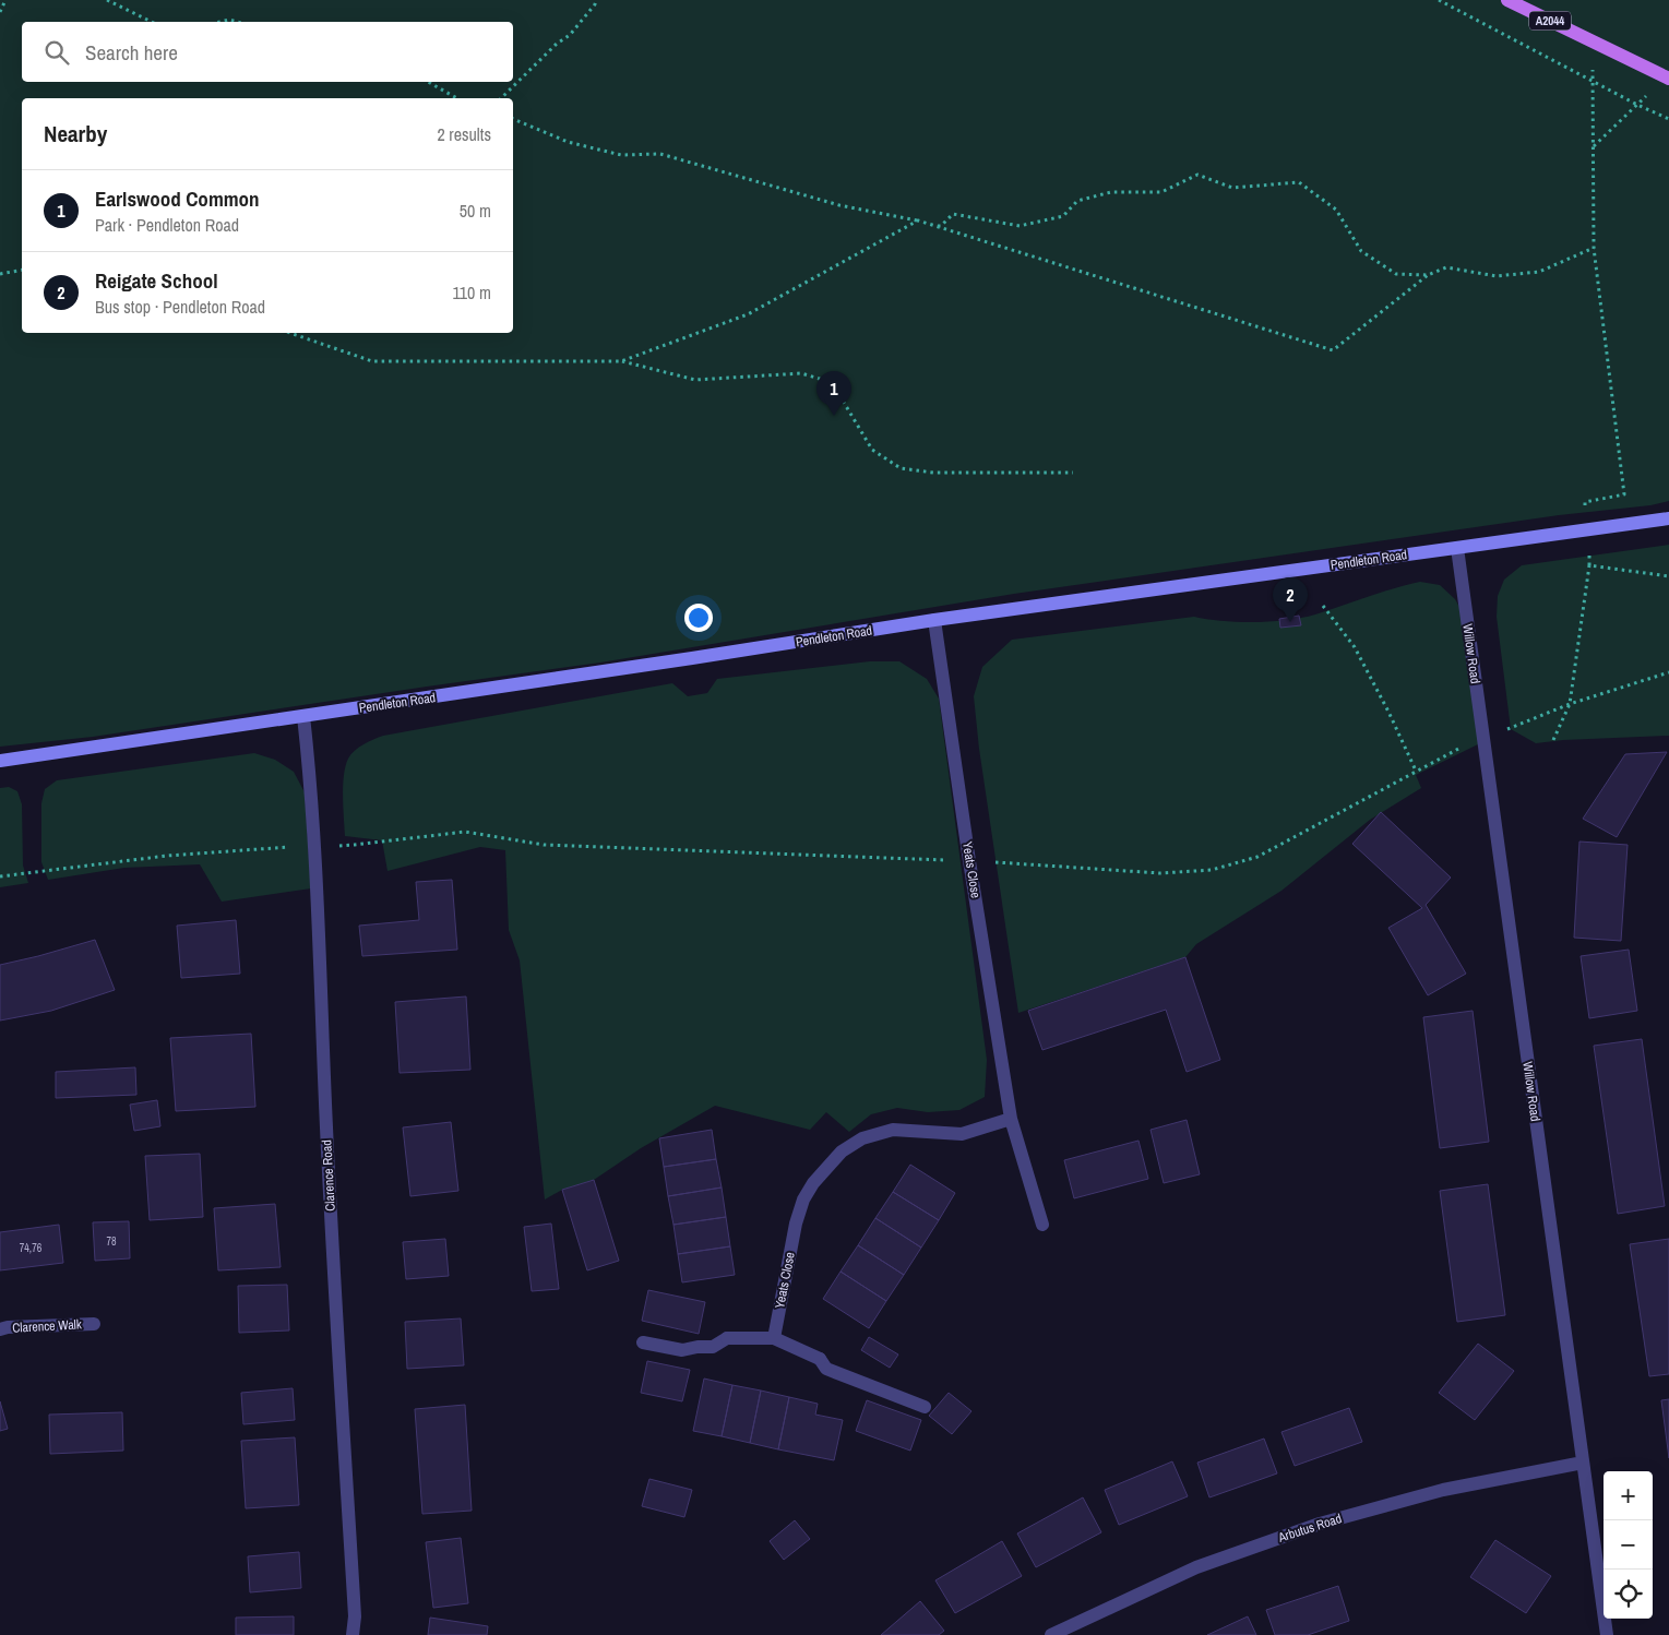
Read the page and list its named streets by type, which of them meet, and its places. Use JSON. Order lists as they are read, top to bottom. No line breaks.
{"streets":{"main road":["A2044"],"street":["Pendleton Road","Willow Road","Yeats Close","Clarence Road","Clarence Walk","Arbutus Road"]},"crossings":[["Pendleton Road","Willow Road"],["Pendleton Road","Yeats Close"],["Pendleton Road","Clarence Road"],["Willow Road","Arbutus Road"]],"house_numbers":["78","74,76"],"page":{"search":"Search here","heading":["Nearby","2 results"],"list":[{"mark":"1","name":"Earlswood Common","note":"Park · Pendleton Road","value":"50 m"},{"mark":"2","name":"Reigate School","note":"Bus stop · Pendleton Road","value":"110 m"}],"pins":["1","2"],"map_buttons":["+","−"]}}
